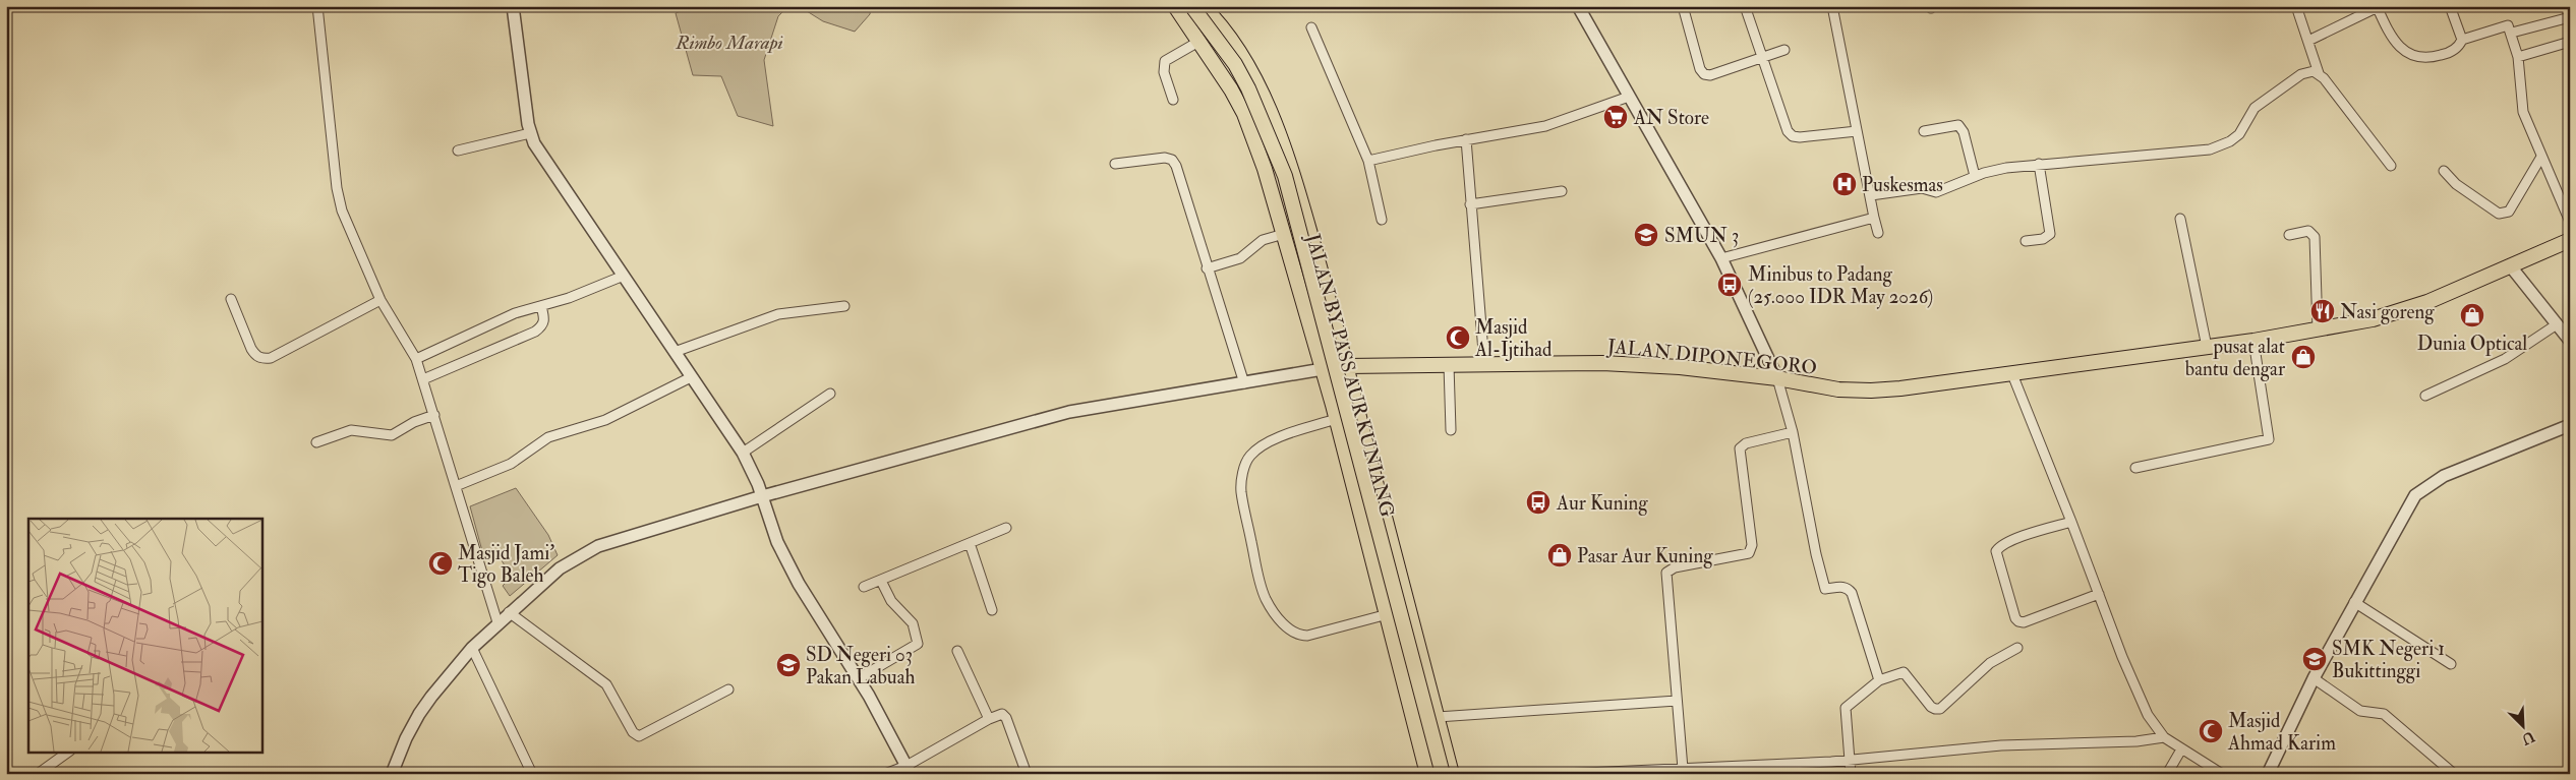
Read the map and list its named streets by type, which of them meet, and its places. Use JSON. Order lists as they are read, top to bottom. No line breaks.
{"streets":{"highway":["JALAN DIPONEGORO","JALAN BY PASS AUR KUNIANG"]},"crossings":[["JALAN DIPONEGORO","JALAN BY PASS AUR KUNIANG"]],"parks":["Rimbo Marapi"],"places":{"supermarket":["AN Store"],"hospital":["Puskesmas"],"school or university":["SMUN 3","SMK Negeri 1 Bukittinggi","SD Negeri 03 Pakan Labuah"],"bus stop":["Minibus to Padang (25.000 IDR May 2026)","Aur Kuning"],"restaurant":["Nasi goreng"],"shop":["Dunia Optical","pusat alat bantu dengar","Pasar Aur Kuning"],"mosque":["Masjid Al-Ijtihad","Masjid Jami' Tigo Baleh","Masjid Ahmad Karim"]},"north":"bottom right"}
